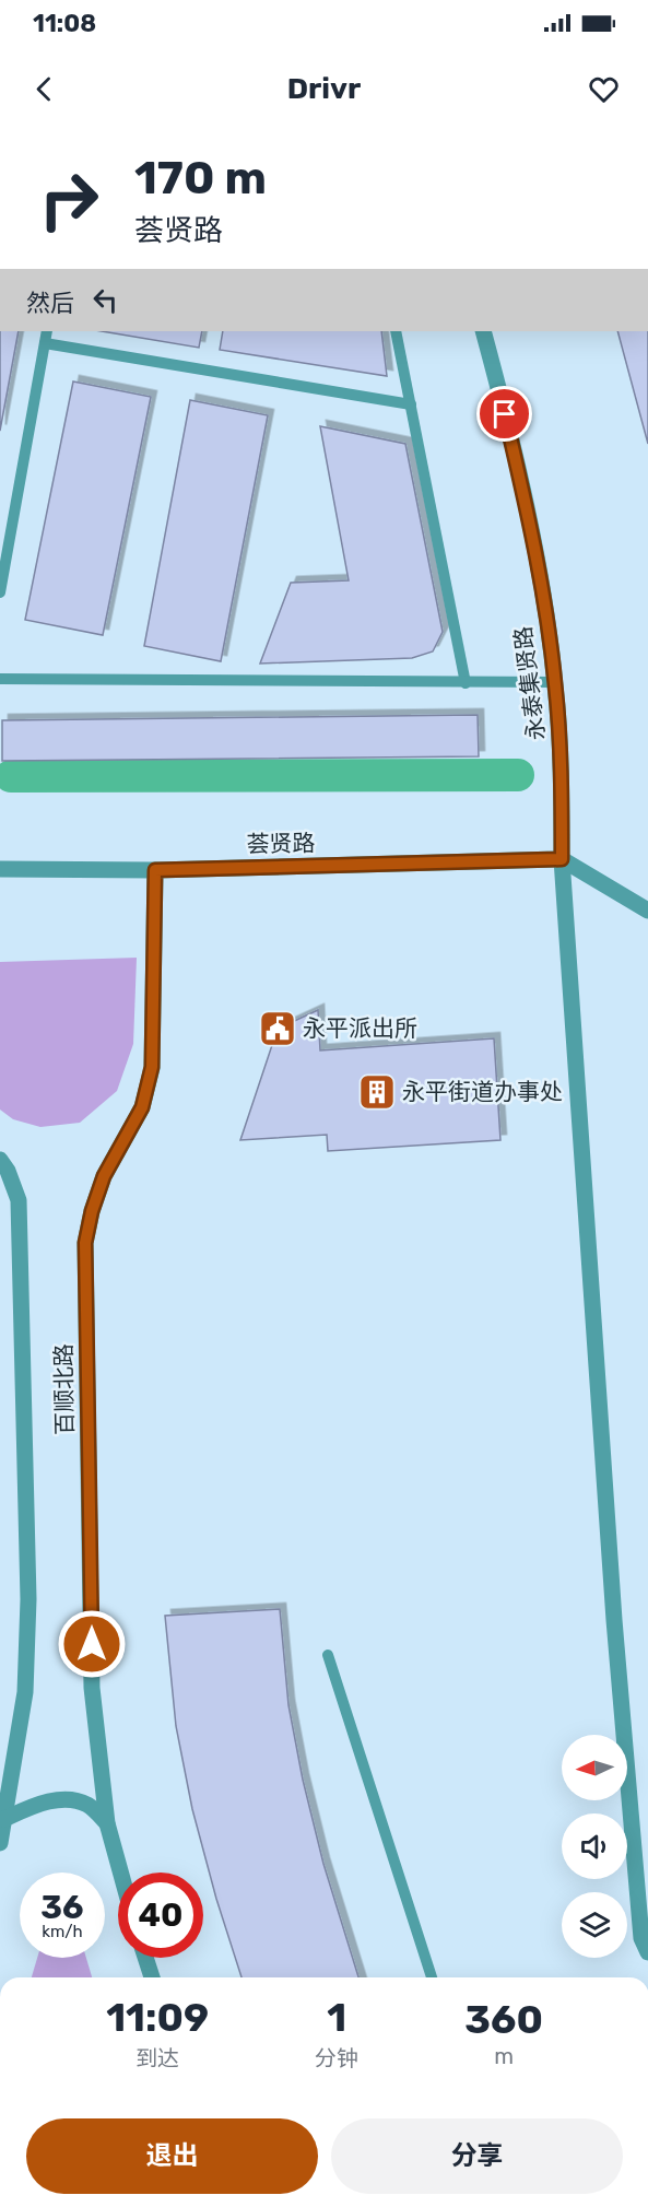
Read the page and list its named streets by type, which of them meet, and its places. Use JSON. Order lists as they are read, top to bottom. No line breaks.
{"streets":{"street":["永泰集贤路","荟贤路","百顺北路"]},"crossings":[["永泰集贤路","荟贤路"],["荟贤路","百顺北路"]],"places":{"public building":["永平派出所"],"building":["永平街道办事处"]},"north":"left","page":{"status":"11:08","header":"Drivr","turn":["170 m","荟贤路"],"then":"然后","speed":"36 km/h","limit":"40","eta":["11:09","到达","1","分钟","360","m"],"buttons":["退出","分享"]}}
